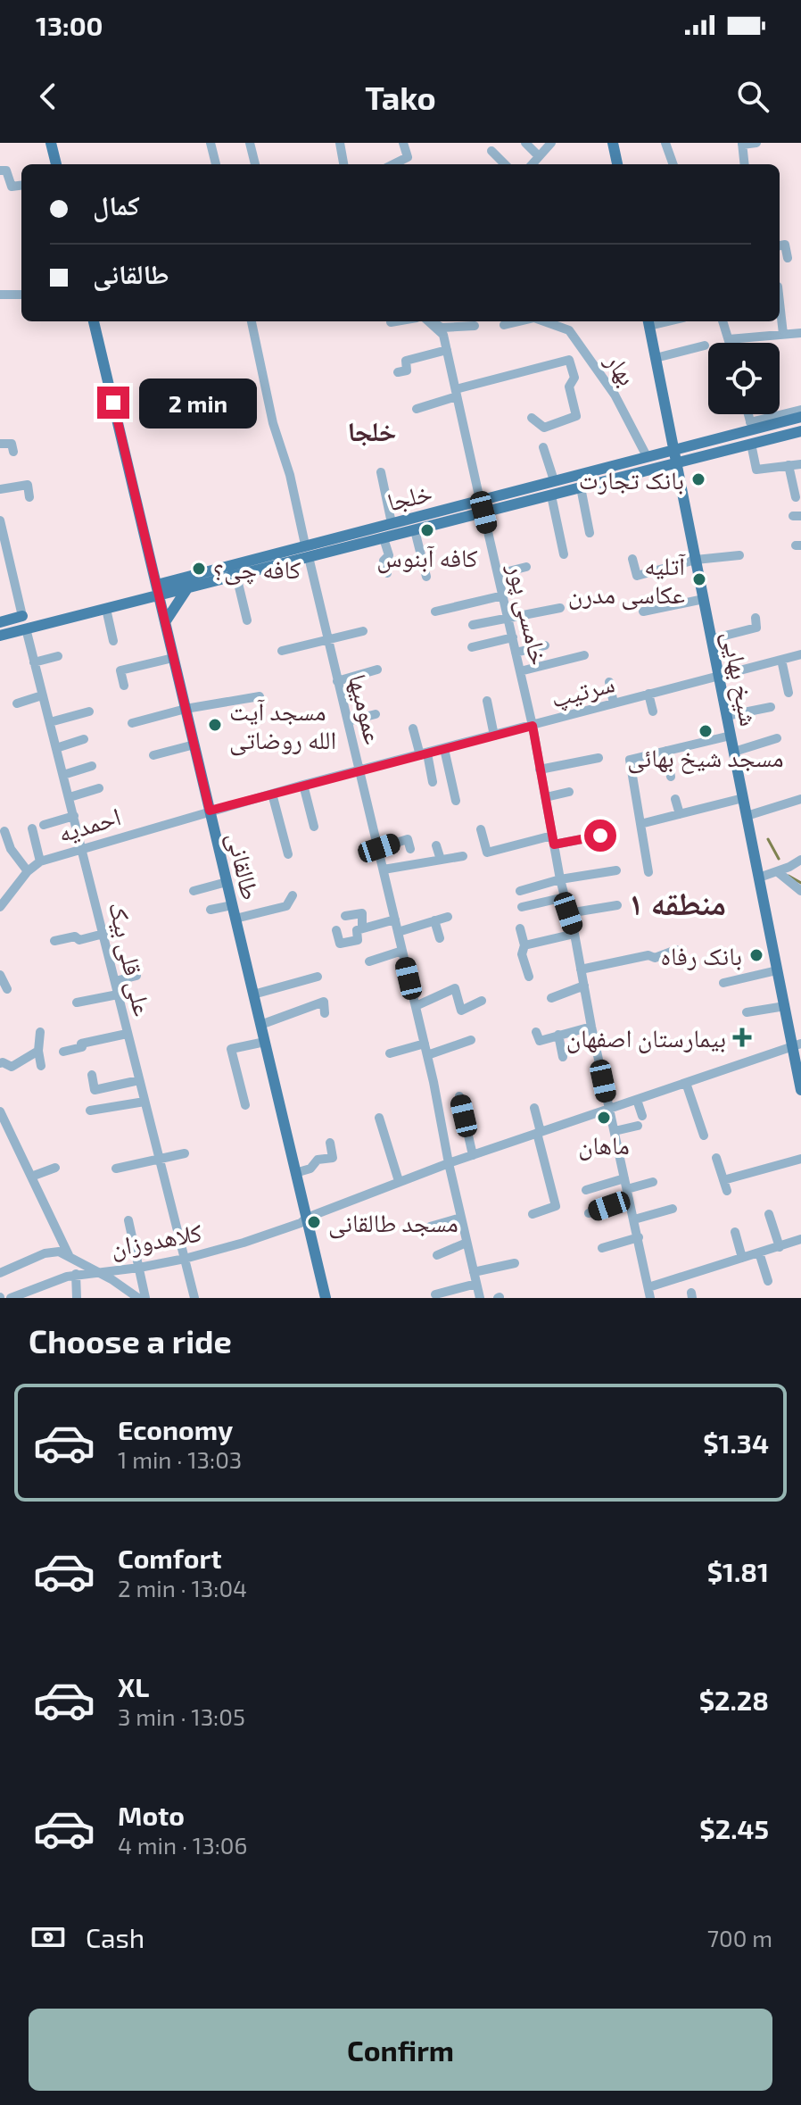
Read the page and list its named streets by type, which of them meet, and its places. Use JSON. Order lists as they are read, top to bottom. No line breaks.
{"streets":{"main road":["خلجا","شیخ بهایی","طالقانی"],"street":["بهار","خامسی پور","سرتیپ","عمومیها","احمدیه","علی قلی بیک","کلاهدوزان"]},"crossings":[["بهار","خلجا"],["خلجا","خامسی پور"],["خلجا","شیخ بهایی"],["خلجا","عمومیها"],["خلجا","طالقانی"],["خلجا","علی قلی بیک"],["خامسی پور","سرتیپ"],["خامسی پور","کلاهدوزان"],["شیخ بهایی","سرتیپ"],["شیخ بهایی","کلاهدوزان"],["سرتیپ","عمومیها"],["سرتیپ","احمدیه"],["سرتیپ","طالقانی"],["عمومیها","کلاهدوزان"],["احمدیه","طالقانی"],["احمدیه","علی قلی بیک"],["طالقانی","کلاهدوزان"],["علی قلی بیک","کلاهدوزان"]],"districts":["خلجا","منطقه ۱"],"places":{"other":["بانک تجارت","کافه آبنوس","کافه چی؟","آتلیه عکاسی مدرن","مسجد آیت الله روضاتی","مسجد شیخ بهائی","بانک رفاه","ماهان","مسجد طالقانی"],"health":["بیمارستان اصفهان"]},"page":{"status":"13:00","header":"Tako","banner":["کمال","طالقانی"],"bubble":"2 min","heading":"Choose a ride","list":[{"name":"Economy","note":"1 min · 13:03","value":"$1.34"},{"name":"Comfort","note":"2 min · 13:04","value":"$1.81"},{"name":"XL","note":"3 min · 13:05","value":"$2.28"},{"name":"Moto","note":"4 min · 13:06","value":"$2.45"}],"pay":["Cash","700 m"],"buttons":"Confirm"}}
